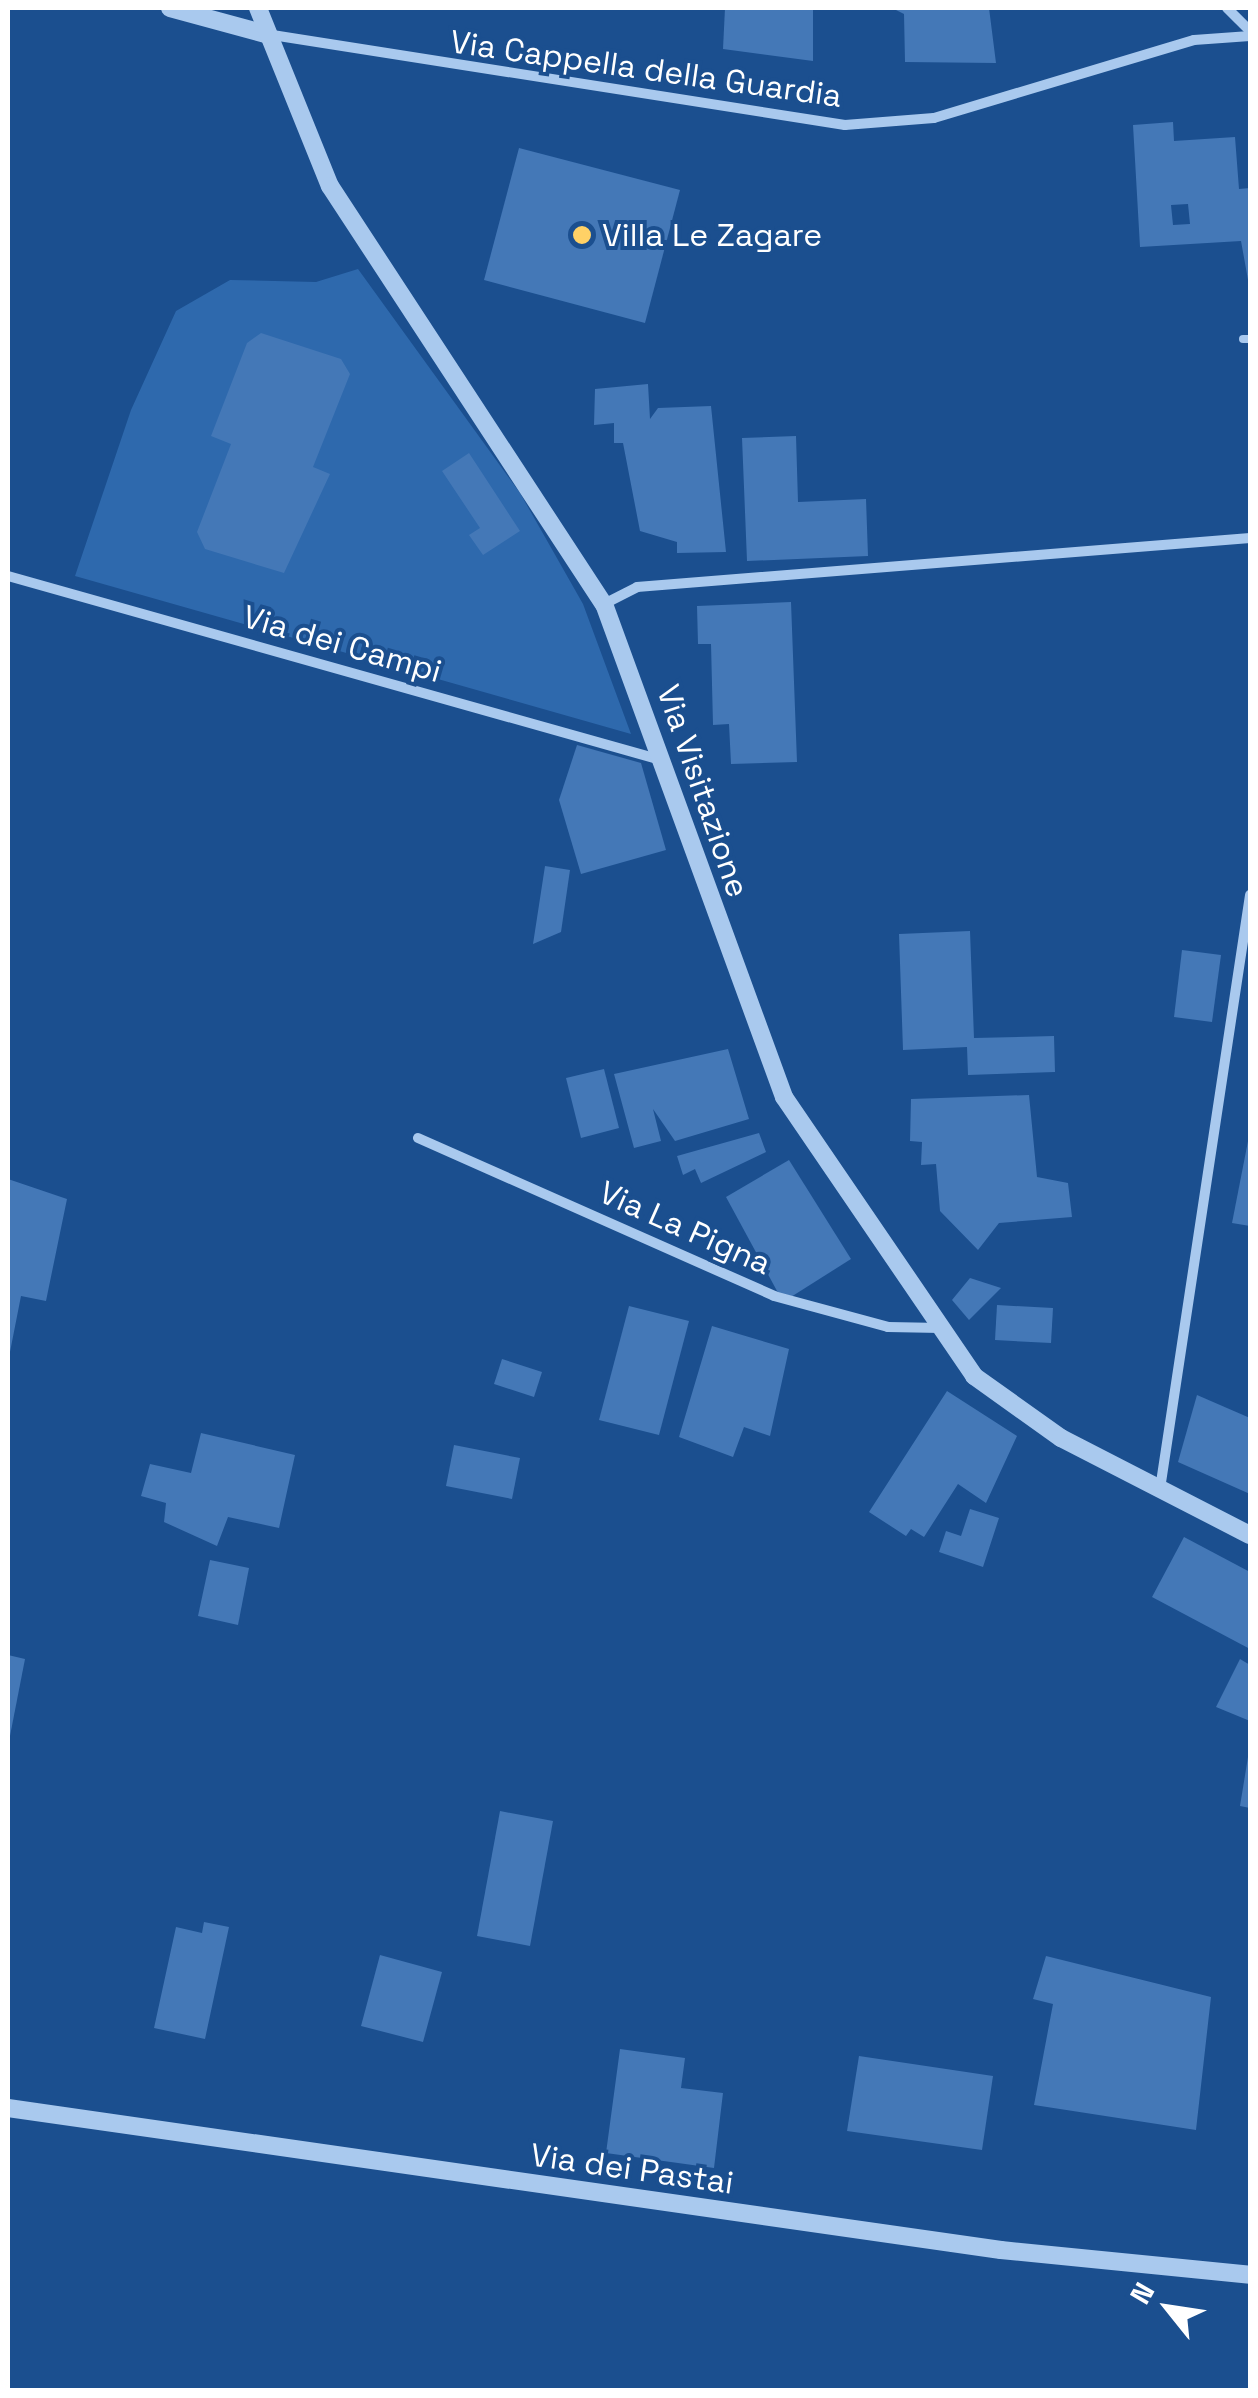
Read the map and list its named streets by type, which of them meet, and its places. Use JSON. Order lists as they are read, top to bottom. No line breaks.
{"streets":{"street":["Via Cappella della Guardia","Via dei Campi","Via Visitazione","Via La Pigna","Via dei Pastai"]},"crossings":[["Via Cappella della Guardia","Via Visitazione"],["Via dei Campi","Via Visitazione"],["Via Visitazione","Via La Pigna"]],"places":["Villa Le Zagare"],"north":"top left"}
